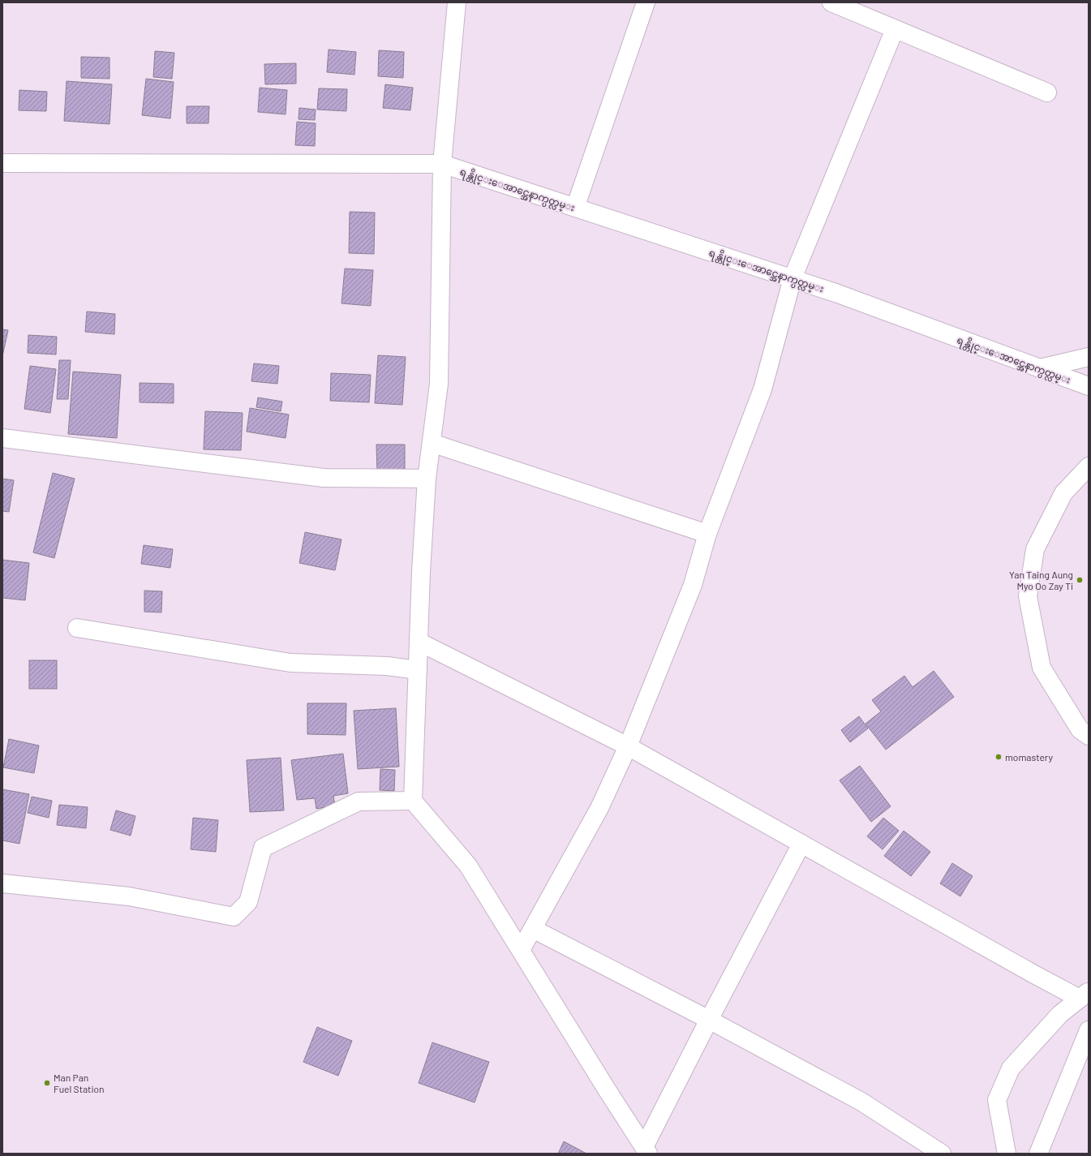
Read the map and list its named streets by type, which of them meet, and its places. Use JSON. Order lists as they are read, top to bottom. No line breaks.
{"streets":{"street":["ရန္တိုင္းေအာင္အေနာက္ပတ္လမ္း"]},"places":["Yan Taing Aung Myo Oo Zay Ti","momastery","Man Pan Fuel Station"]}
